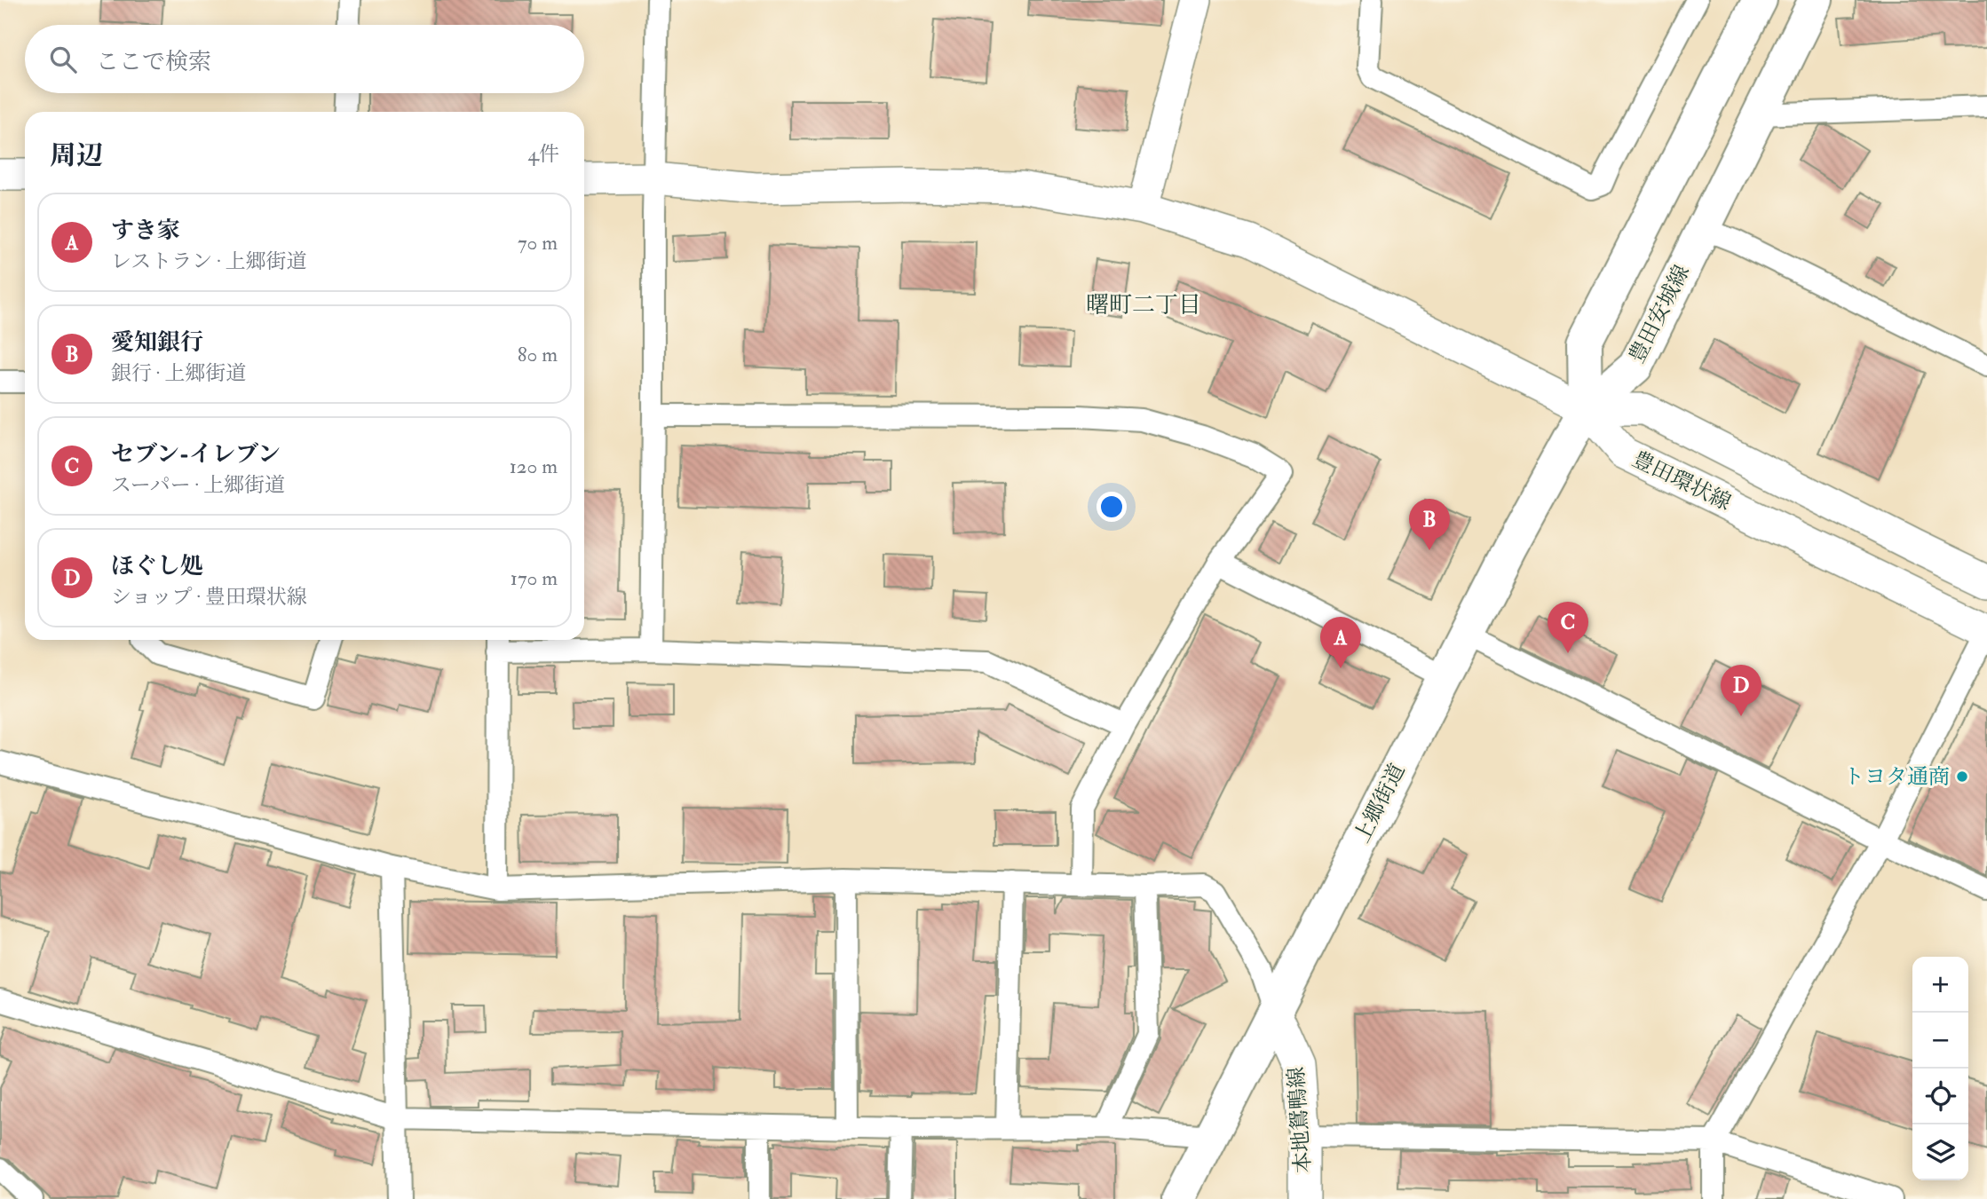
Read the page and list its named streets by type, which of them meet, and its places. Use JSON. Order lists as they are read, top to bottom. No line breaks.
{"streets":{"main road":["豊田安城線","上郷街道"],"street":["豊田環状線","本地鴛鴨線"]},"crossings":[["豊田安城線","豊田環状線"],["豊田安城線","上郷街道"],["豊田環状線","上郷街道"],["上郷街道","本地鴛鴨線"]],"districts":["曙町二丁目"],"places":["トヨタ通商"],"page":{"search":"ここで検索","heading":["周辺","4件"],"list":[{"mark":"A","name":"すき家","note":"レストラン · 上郷街道","value":"70 m"},{"mark":"B","name":"愛知銀行","note":"銀行 · 上郷街道","value":"80 m"},{"mark":"C","name":"セブン-イレブン","note":"スーパー · 上郷街道","value":"120 m"},{"mark":"D","name":"ほぐし処","note":"ショップ · 豊田環状線","value":"170 m"}],"pins":["B","C","A","D"],"map_buttons":["+","−"]}}
